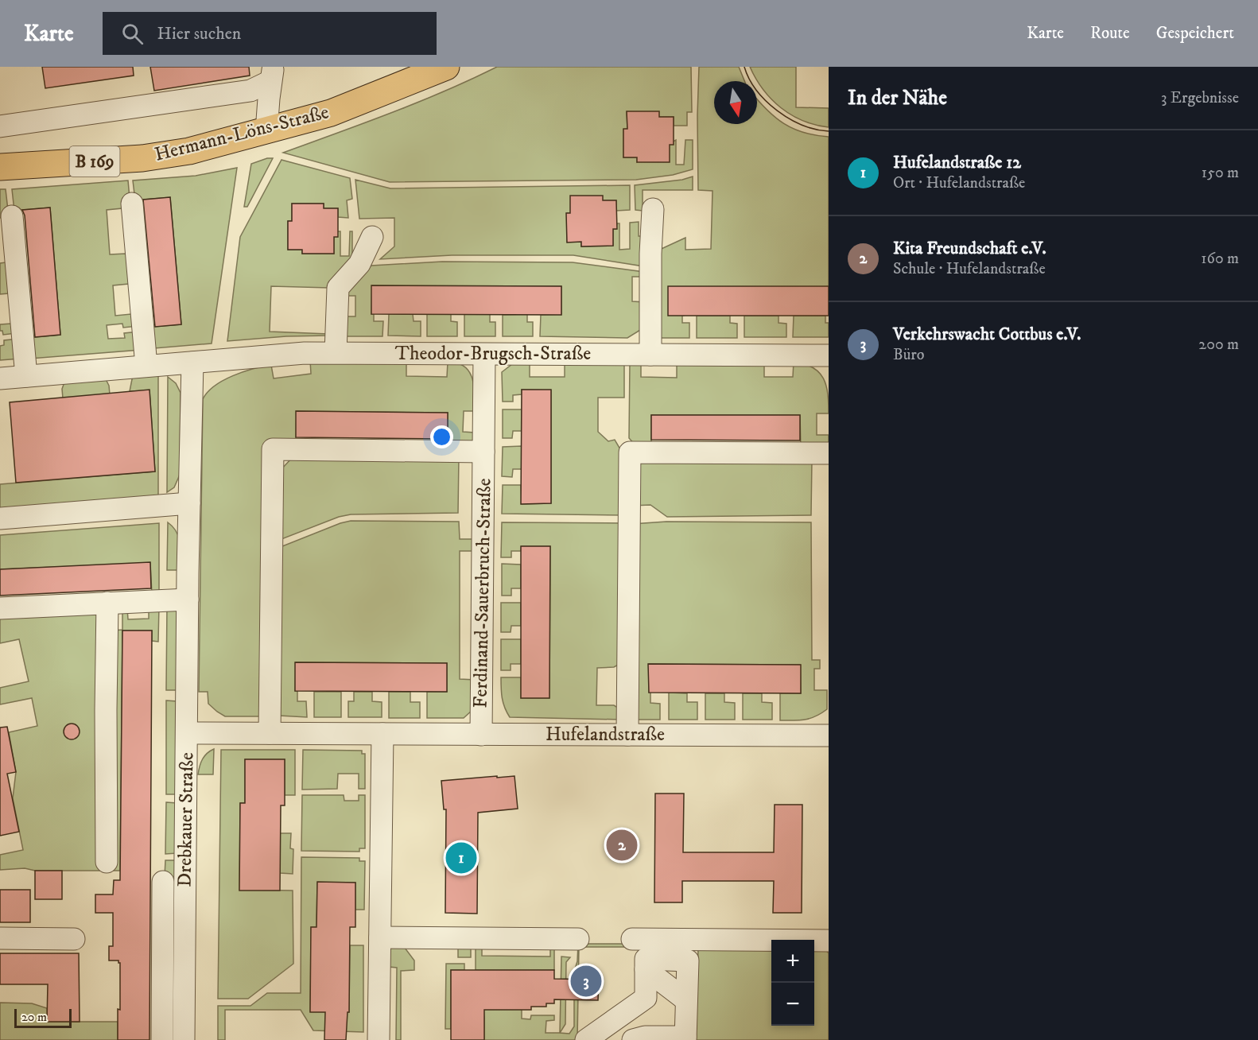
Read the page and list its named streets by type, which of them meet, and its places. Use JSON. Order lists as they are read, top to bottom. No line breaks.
{"streets":{"main road":["Hermann-Löns-Straße","B 169"],"street":["Theodor-Brugsch-Straße","Ferdinand-Sauerbruch-Straße","Hufelandstraße","Drebkauer Straße"]},"crossings":[["Theodor-Brugsch-Straße","Ferdinand-Sauerbruch-Straße"],["Theodor-Brugsch-Straße","Drebkauer Straße"],["Ferdinand-Sauerbruch-Straße","Hufelandstraße"],["Hufelandstraße","Drebkauer Straße"]],"scale_bar":"20 m","north":"bottom","page":{"header":"Karte","search":"Hier suchen","nav":["Karte","Route","Gespeichert"],"heading":["In der Nähe","3 Ergebnisse"],"list":[{"mark":"1","name":"Hufelandstraße 12","note":"Ort · Hufelandstraße","value":"150 m"},{"mark":"2","name":"Kita Freundschaft e.V.","note":"Schule · Hufelandstraße","value":"160 m"},{"mark":"3","name":"Verkehrswacht Cottbus e.V.","note":"Büro","value":"200 m"}],"pins":["2","1","3"],"map_buttons":["+","−"],"scale":"20 m"}}
